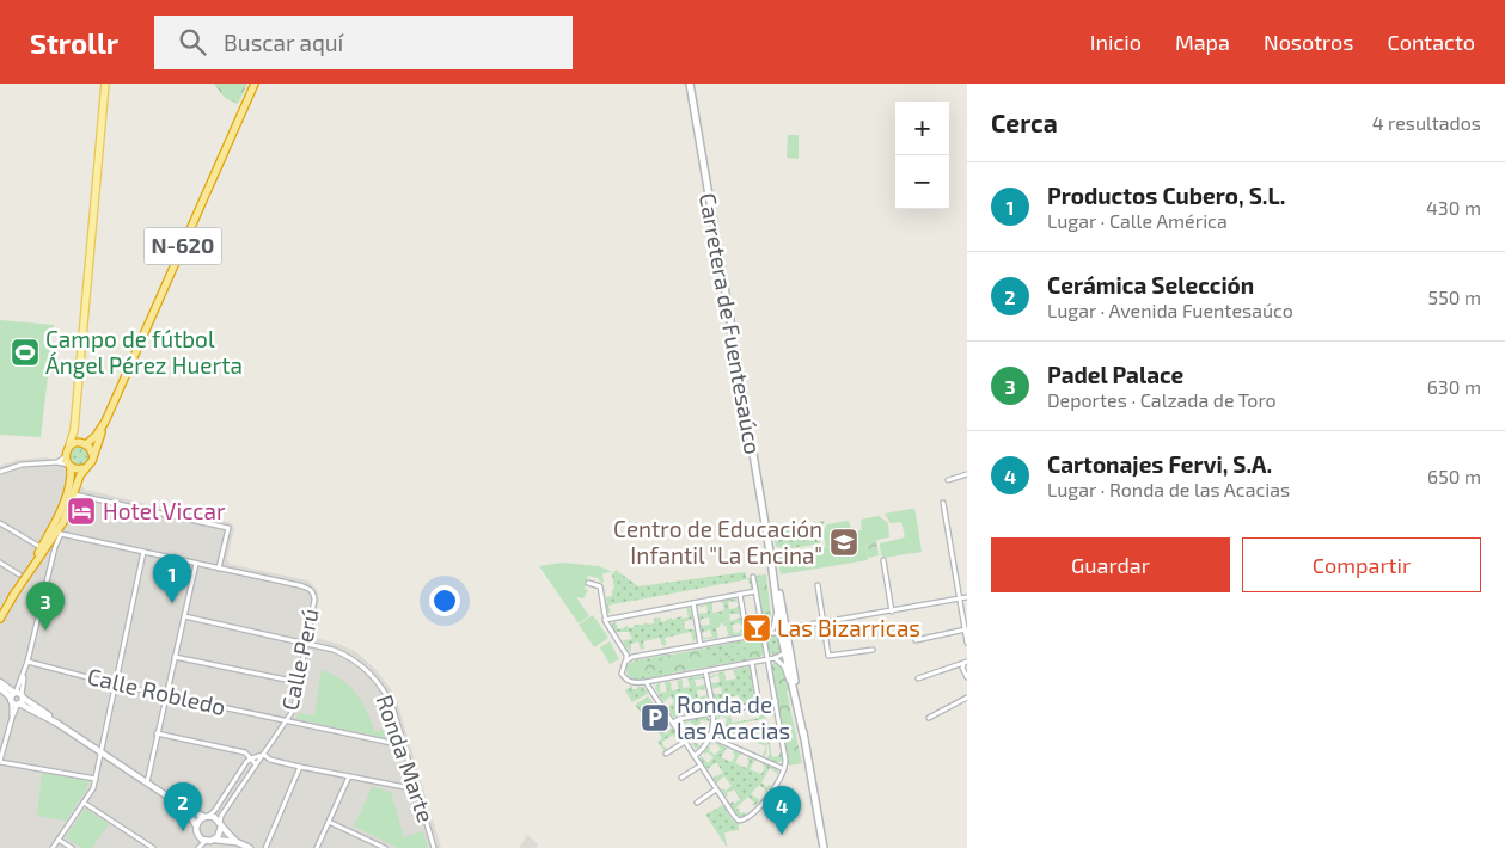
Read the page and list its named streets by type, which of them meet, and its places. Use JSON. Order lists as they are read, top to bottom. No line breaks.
{"streets":{"highway":["N-620"],"main road":["Carretera de Fuentesaúco"],"street":["Calle Perú","Calle Robledo","Ronda Marte"]},"crossings":[["Calle Perú","Calle Robledo"],["Calle Perú","Ronda Marte"],["Calle Robledo","Ronda Marte"]],"places":{"sports":["Campo de fútbol Ángel Pérez Huerta"],"hotel":["Hotel Viccar"],"school or university":["Centro de Educación Infantil \"La Encina\""],"bar":["Las Bizarricas"],"parking":["Ronda de las Acacias"]},"page":{"header":"Strollr","search":"Buscar aquí","nav":["Inicio","Mapa","Nosotros","Contacto"],"heading":["Cerca","4 resultados"],"map_buttons":["+","−"],"list":[{"mark":"1","name":"Productos Cubero, S.L.","note":"Lugar · Calle América","value":"430 m"},{"mark":"2","name":"Cerámica Selección","note":"Lugar · Avenida Fuentesaúco","value":"550 m"},{"mark":"3","name":"Padel Palace","note":"Deportes · Calzada de Toro","value":"630 m"},{"mark":"4","name":"Cartonajes Fervi, S.A.","note":"Lugar · Ronda de las Acacias","value":"650 m"}],"buttons":["Guardar","Compartir"],"pins":["1","3","2","4"]}}
